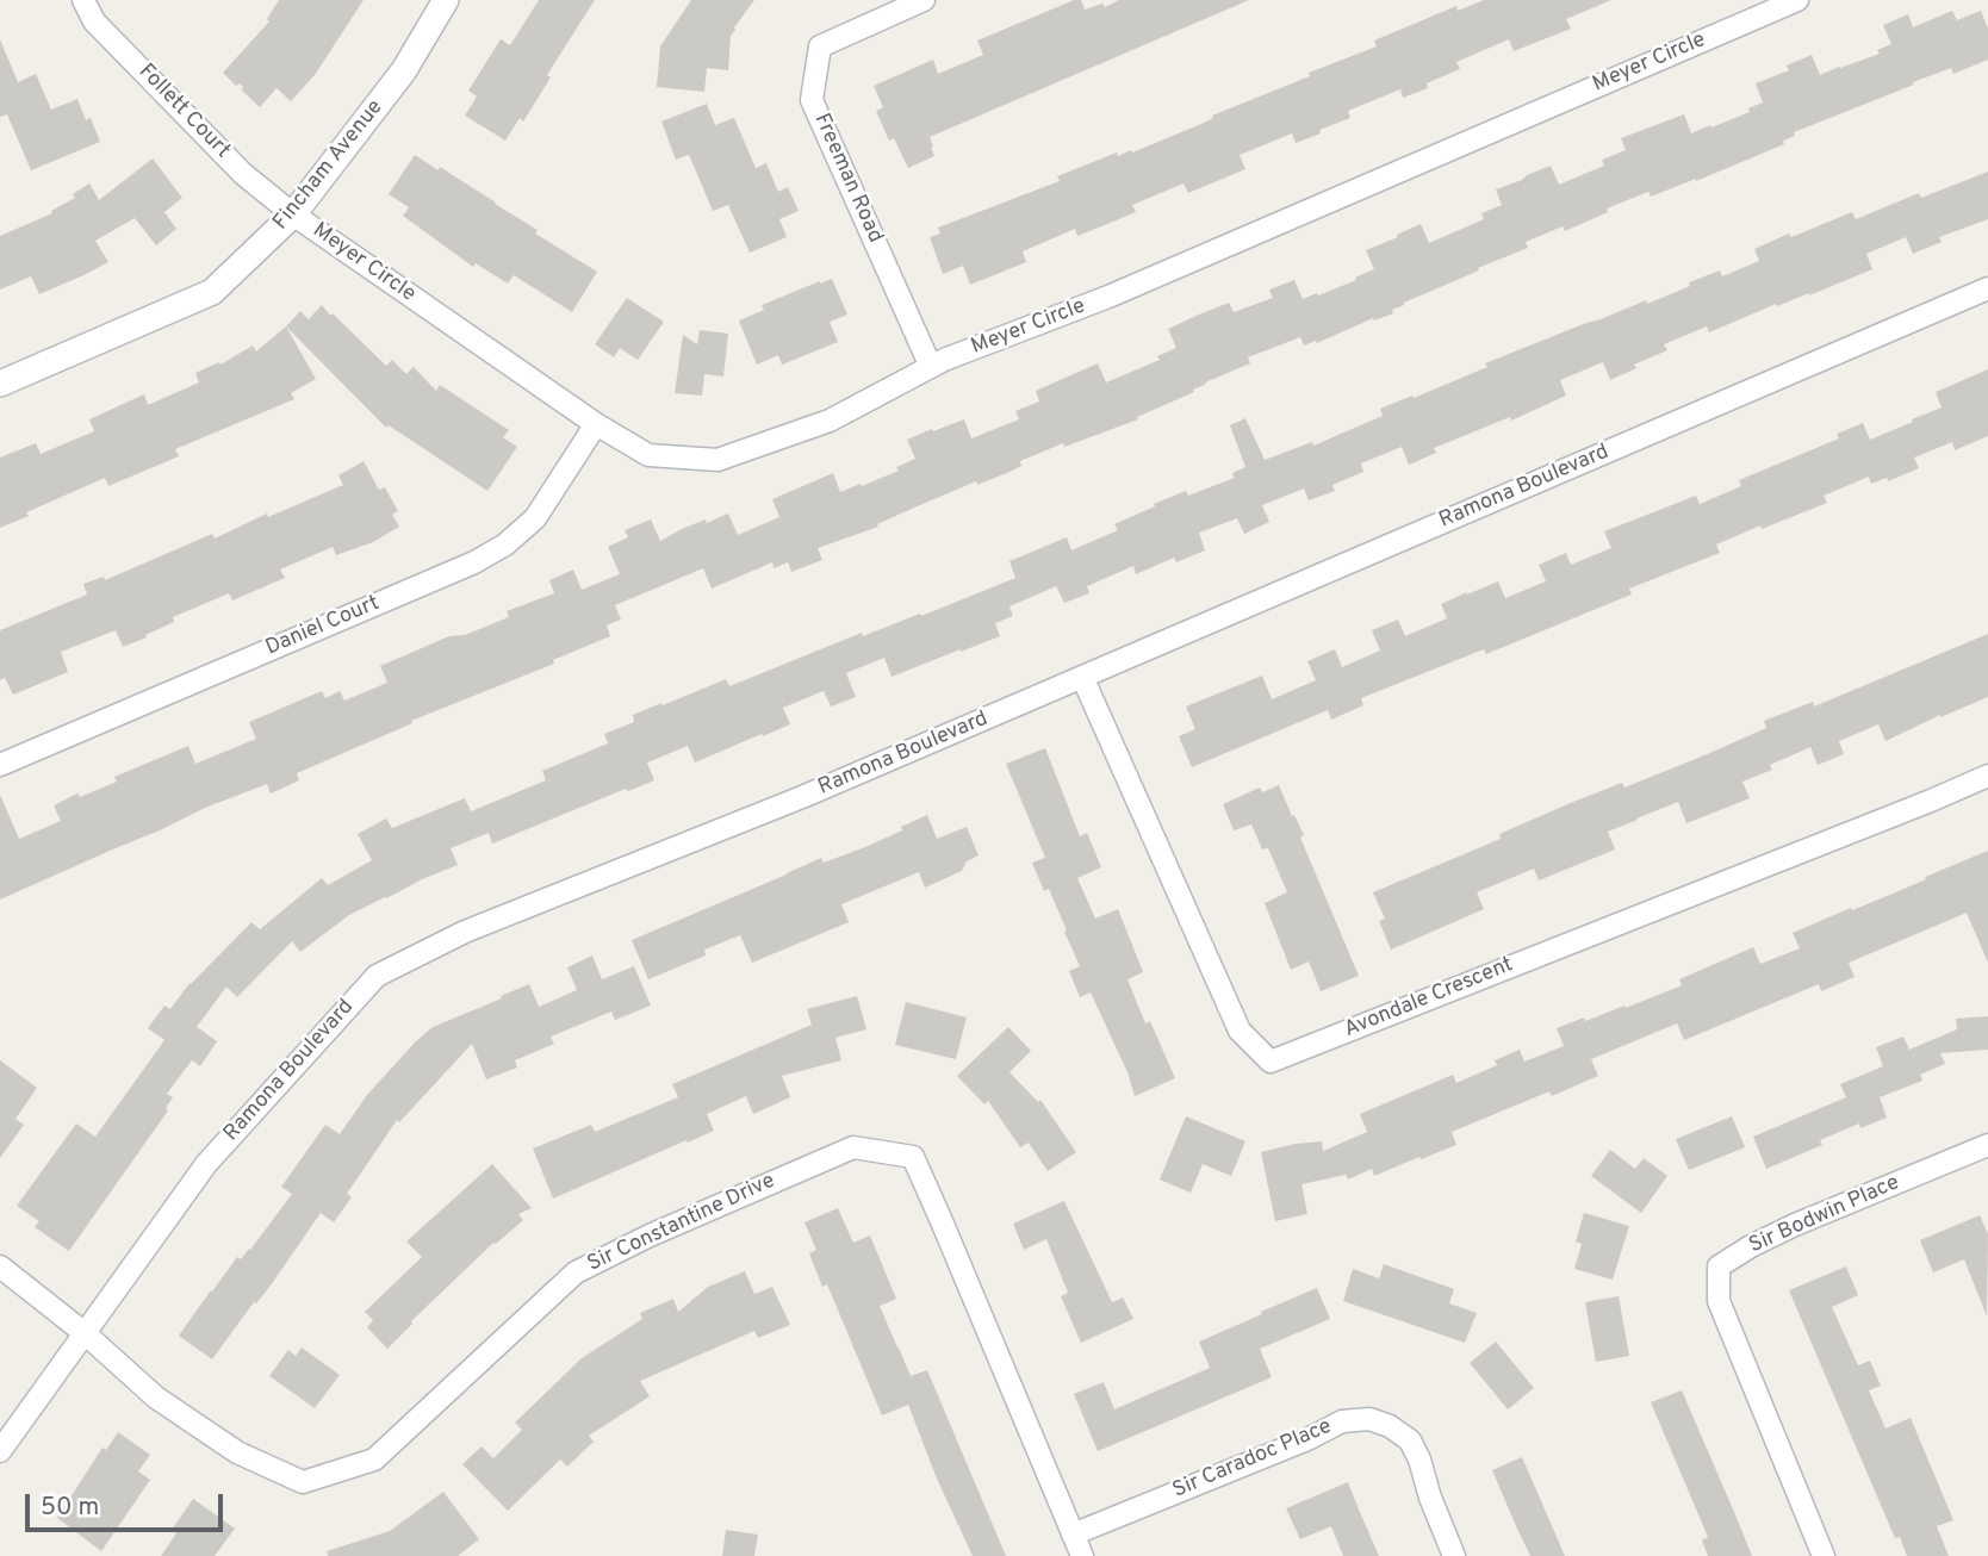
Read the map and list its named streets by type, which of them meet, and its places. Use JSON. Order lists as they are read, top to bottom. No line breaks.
{"streets":{"street":["Meyer Circle","Follett Court","Fincham Avenue","Freeman Road","Ramona Boulevard","Daniel Court","Avondale Crescent","Sir Bodwin Place","Sir Constantine Drive","Sir Caradoc Place"]},"crossings":[["Meyer Circle","Follett Court"],["Meyer Circle","Fincham Avenue"],["Meyer Circle","Freeman Road"],["Meyer Circle","Daniel Court"],["Follett Court","Fincham Avenue"],["Ramona Boulevard","Avondale Crescent"],["Ramona Boulevard","Sir Constantine Drive"],["Sir Constantine Drive","Sir Caradoc Place"]],"scale_bar":"50 m"}
